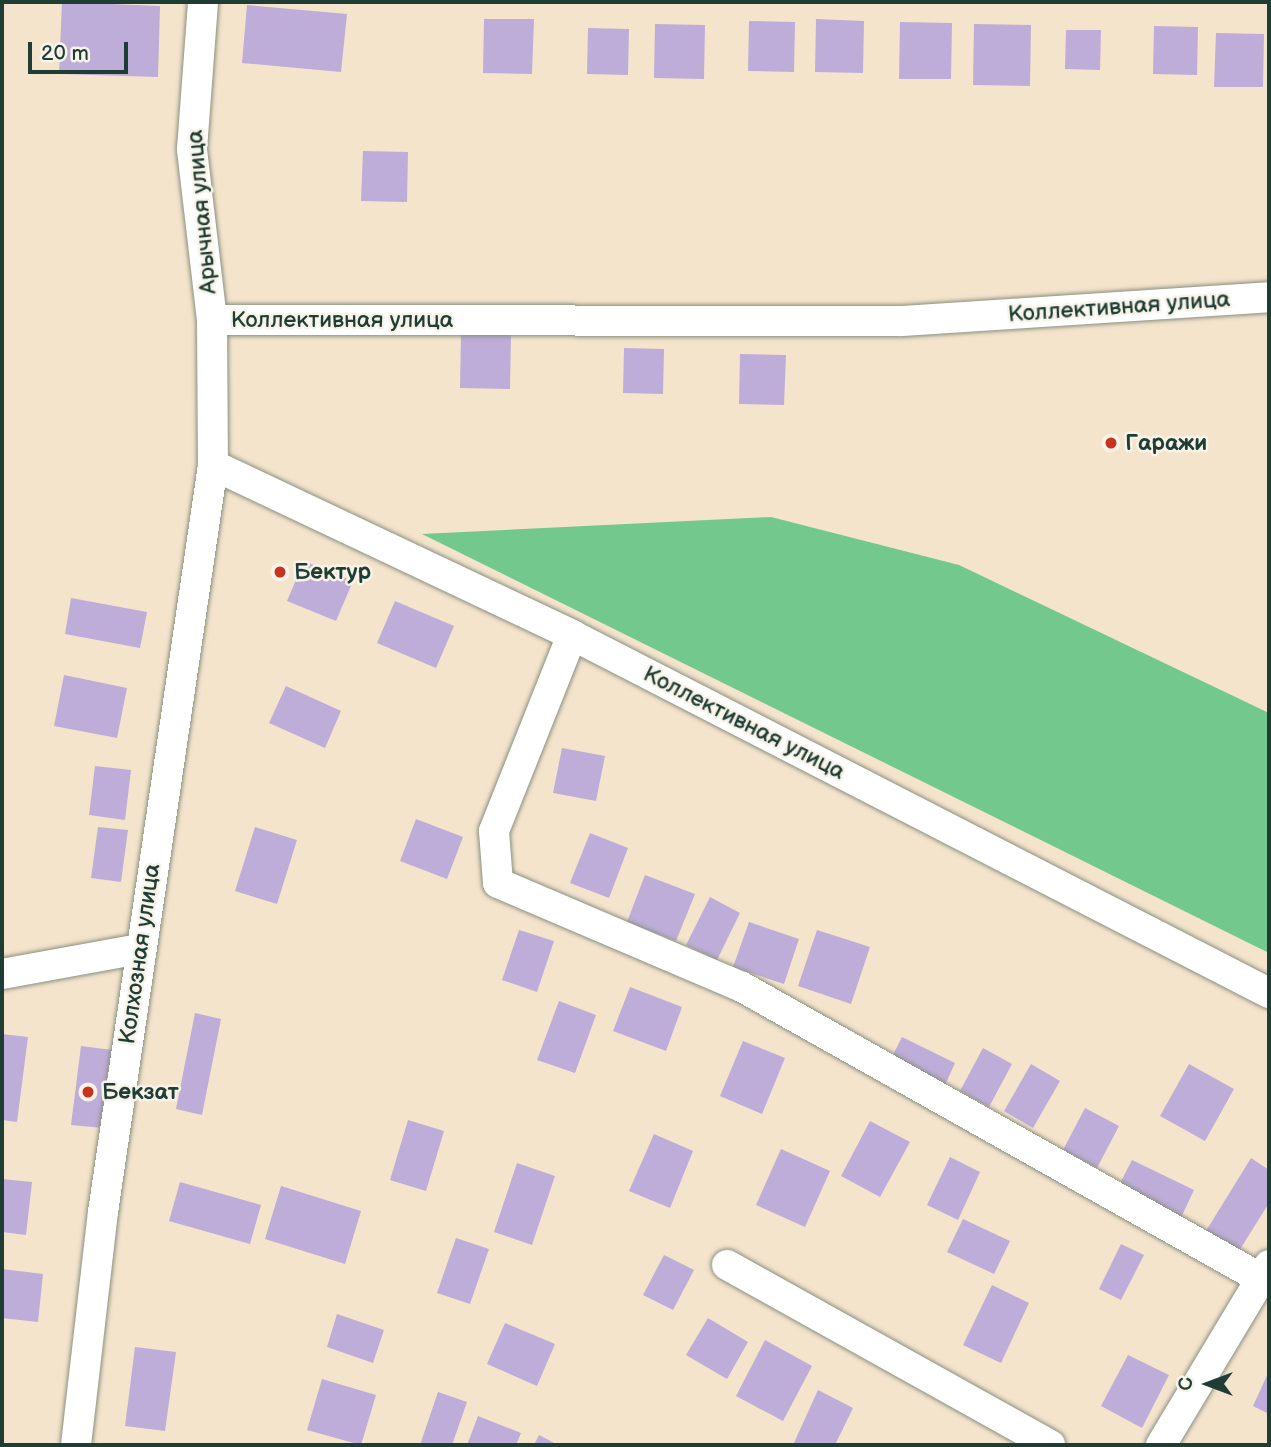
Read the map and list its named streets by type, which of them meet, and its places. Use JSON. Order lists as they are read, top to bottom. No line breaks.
{"streets":{"street":["Арычная улица","Коллективная улица","Колхозная улица"]},"crossings":[["Арычная улица","Коллективная улица"],["Арычная улица","Колхозная улица"],["Коллективная улица","Колхозная улица"]],"places":["Гаражи","Бектур","Бекзат"],"scale_bar":"20 m","north":"left"}
